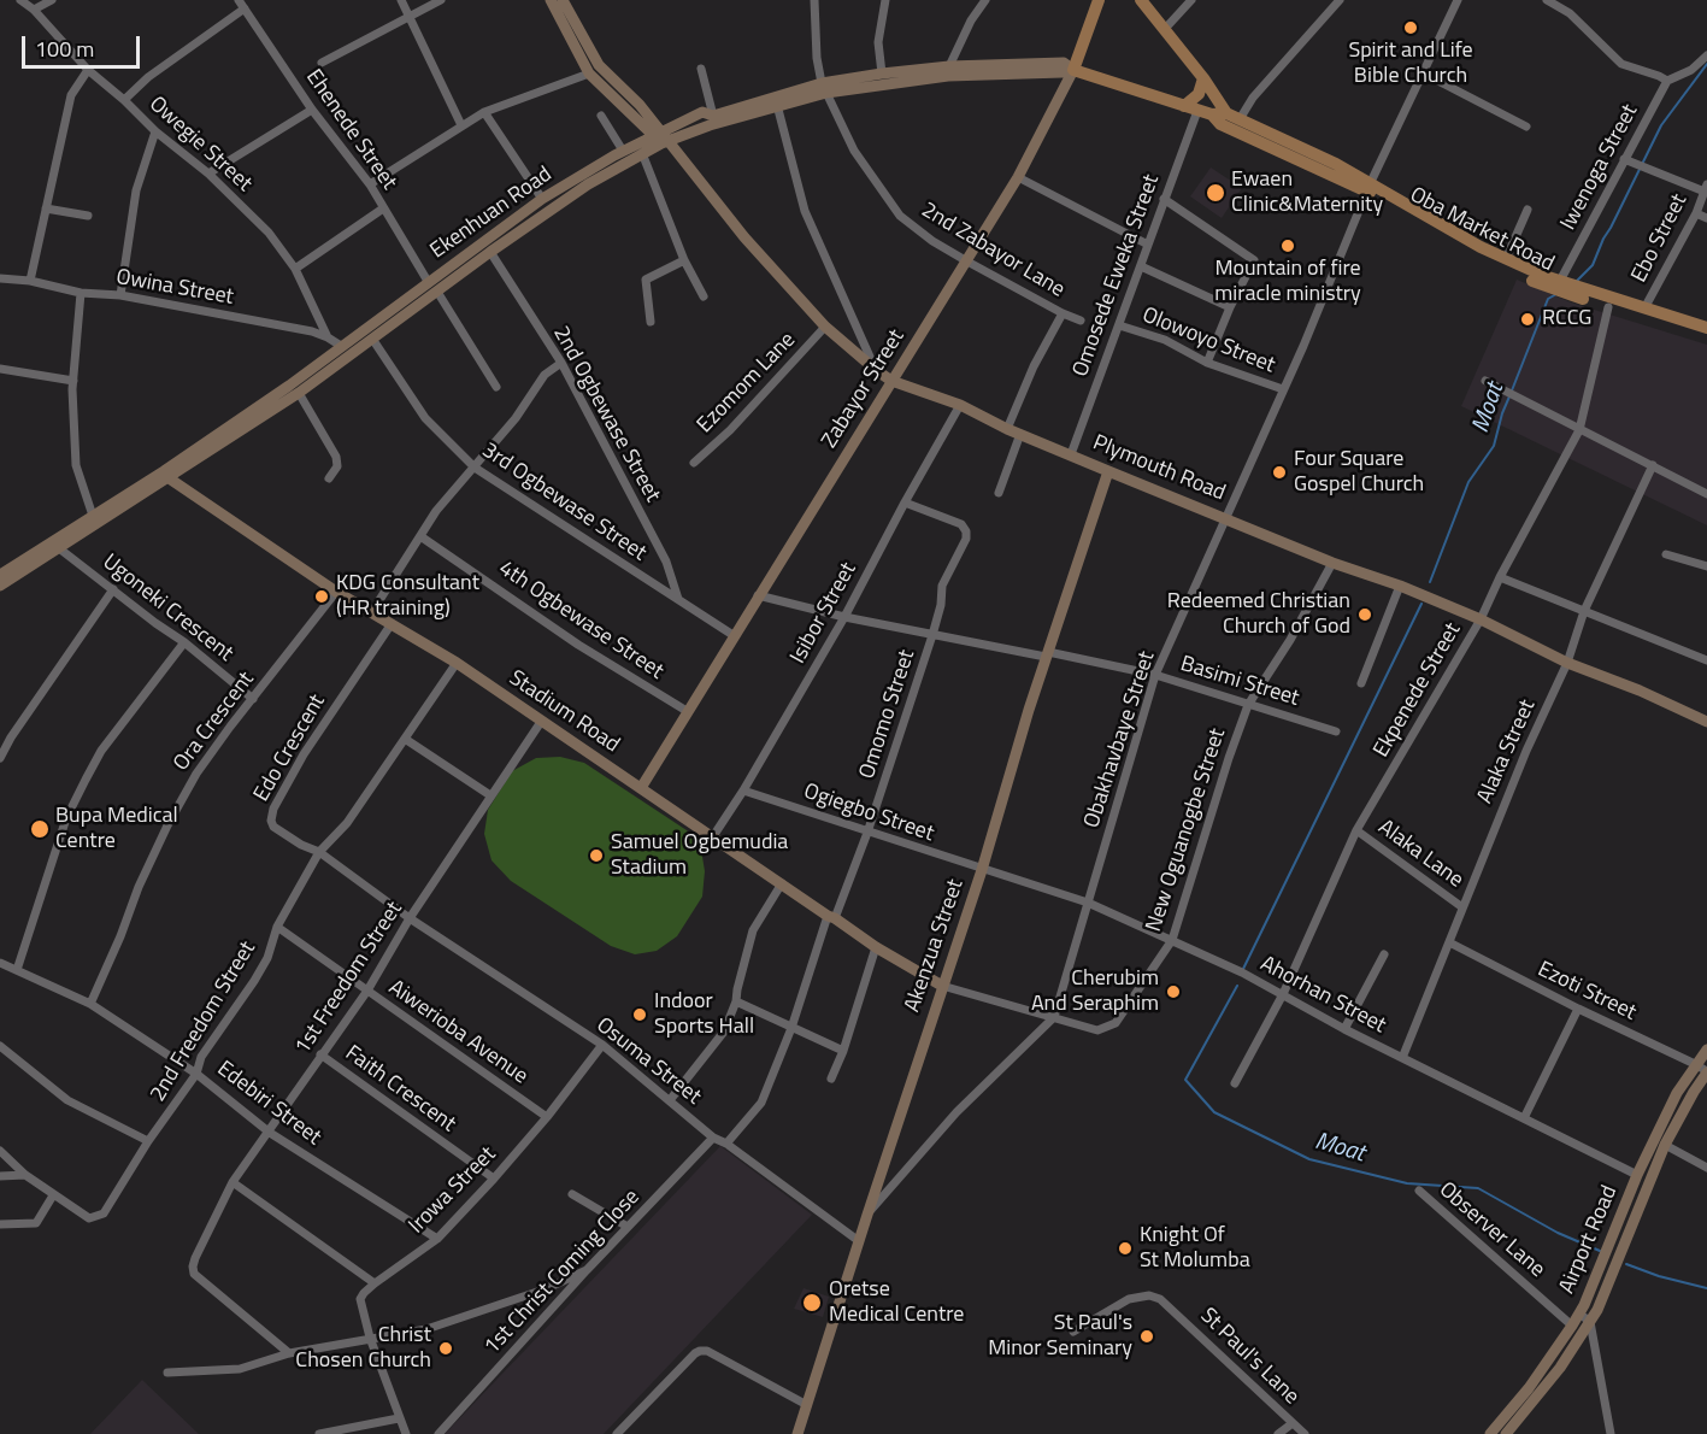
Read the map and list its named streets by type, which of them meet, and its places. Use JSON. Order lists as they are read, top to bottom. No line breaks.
{"streets":{"main road":["Ekenhuan Road","Oba Market Road","Zabayor Street"],"street":["Ehenede Street","Owegie Street","Iwenoga Street","Ebo Street","2nd Zabayor Lane","Omosede Eweka Street","Owina Street","Olowoyo Street","Ezomom Lane","2nd Ogbewase Street","Plymouth Road","3rd Ogbewase Street","Ugoneki Crescent","Isibor Street","4th Ogbewase Street","Basimi Street","Ekpenede Street","Stadium Road","Omomo Street","Ora Crescent","Obakhavbaye Street","Edo Crescent","Alaka Street","Ogiegbo Street","New Oguanogbe Street","Alaka Lane","Akenzua Street","1st Freedom Street","Ezoti Street","Ahorhan Street","2nd Freedom Street","Aiwerioba Avenue","Osuma Street","Faith Crescent","Edebiri Street","Irowa Street","Observer Lane","Airport Road","1st Christ Coming Close","St Paul's Lane"]},"crossings":[["Ehenede Street","Ekenhuan Road"],["Owegie Street","Owina Street"],["Iwenoga Street","Oba Market Road"],["Ekenhuan Road","Oba Market Road"],["Ekenhuan Road","2nd Zabayor Lane"],["Ekenhuan Road","Omosede Eweka Street"],["Ekenhuan Road","Owina Street"],["Ekenhuan Road","Zabayor Street"],["Ekenhuan Road","2nd Ogbewase Street"],["Ekenhuan Road","Plymouth Road"],["Ekenhuan Road","3rd Ogbewase Street"],["Ekenhuan Road","Ugoneki Crescent"],["Ekenhuan Road","Stadium Road"],["Oba Market Road","Ebo Street"],["Oba Market Road","Ekpenede Street"],["Oba Market Road","Obakhavbaye Street"],["2nd Zabayor Lane","Zabayor Street"],["Omosede Eweka Street","Olowoyo Street"],["Omosede Eweka Street","Plymouth Road"],["Olowoyo Street","Obakhavbaye Street"],["Ezomom Lane","Plymouth Road"],["Zabayor Street","Plymouth Road"],["Zabayor Street","3rd Ogbewase Street"],["Zabayor Street","4th Ogbewase Street"],["Zabayor Street","Basimi Street"],["Zabayor Street","Stadium Road"],["2nd Ogbewase Street","3rd Ogbewase Street"],["Plymouth Road","Isibor Street"],["Plymouth Road","Ekpenede Street"],["Plymouth Road","Obakhavbaye Street"],["Plymouth Road","Alaka Street"],["Plymouth Road","New Oguanogbe Street"],["Plymouth Road","Akenzua Street"],["Ugoneki Crescent","Ora Crescent"],["Isibor Street","Basimi Street"],["Isibor Street","Stadium Road"],["Isibor Street","Omomo Street"],["Isibor Street","Ogiegbo Street"],["Basimi Street","Omomo Street"],["Basimi Street","Obakhavbaye Street"],["Basimi Street","New Oguanogbe Street"],["Basimi Street","Akenzua Street"],["Ekpenede Street","Alaka Lane"],["Ekpenede Street","Ahorhan Street"],["Stadium Road","Omomo Street"],["Stadium Road","Ora Crescent"],["Stadium Road","Edo Crescent"],["Stadium Road","New Oguanogbe Street"],["Stadium Road","Akenzua Street"],["Stadium Road","1st Freedom Street"],["Stadium Road","2nd Freedom Street"],["Omomo Street","Ogiegbo Street"],["Omomo Street","Osuma Street"],["Ora Crescent","Edebiri Street"],["Obakhavbaye Street","New Oguanogbe Street"],["Obakhavbaye Street","Akenzua Street"],["Obakhavbaye Street","Ahorhan Street"],["Edo Crescent","1st Freedom Street"],["Edo Crescent","2nd Freedom Street"],["Edo Crescent","Osuma Street"],["Alaka Street","Alaka Lane"],["Alaka Street","Ezoti Street"],["Alaka Street","Ahorhan Street"],["Ogiegbo Street","Akenzua Street"],["Ogiegbo Street","Ahorhan Street"],["New Oguanogbe Street","Akenzua Street"],["New Oguanogbe Street","Ahorhan Street"],["Akenzua Street","Ahorhan Street"],["Akenzua Street","Osuma Street"],["1st Freedom Street","Aiwerioba Avenue"],["1st Freedom Street","Osuma Street"],["1st Freedom Street","Faith Crescent"],["1st Freedom Street","Edebiri Street"],["Ezoti Street","Airport Road"],["Ahorhan Street","Airport Road"],["2nd Freedom Street","Aiwerioba Avenue"],["2nd Freedom Street","Edebiri Street"],["Aiwerioba Avenue","Irowa Street"],["Osuma Street","Irowa Street"],["Osuma Street","1st Christ Coming Close"],["Faith Crescent","Irowa Street"],["Edebiri Street","Irowa Street"],["Observer Lane","Airport Road"]],"water":["Moat"],"places":["Spirit and Life Bible Church","Ewaen Clinic&Maternity","Mountain of fire miracle ministry","RCCG","Four Square Gospel Church","KDG Consultant (HR training)","Redeemed Christian Church of God","Bupa Medical Centre","Samuel Ogbemudia Stadium","Cherubim And Seraphim","Indoor Sports Hall","Knight Of St Molumba","Oretse Medical Centre","St Paul's Minor Seminary","Christ Chosen Church"],"scale_bar":"100 m"}
